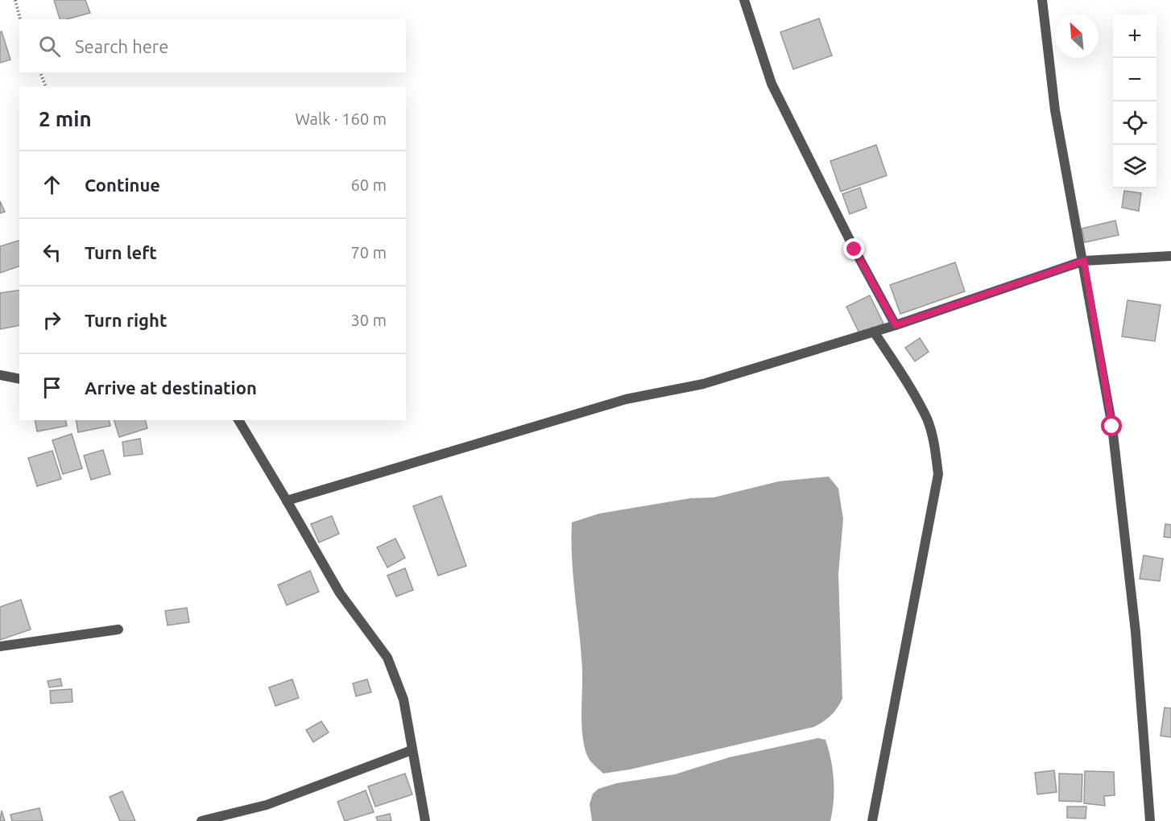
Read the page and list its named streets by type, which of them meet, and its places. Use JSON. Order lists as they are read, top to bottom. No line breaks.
{"north":"top left","page":{"map_buttons":["+","−"],"search":"Search here","heading":["2 min","Walk · 160 m"],"list":[["Continue","60 m"],["Turn left","70 m"],["Turn right","30 m"],"Arrive at destination"]}}
